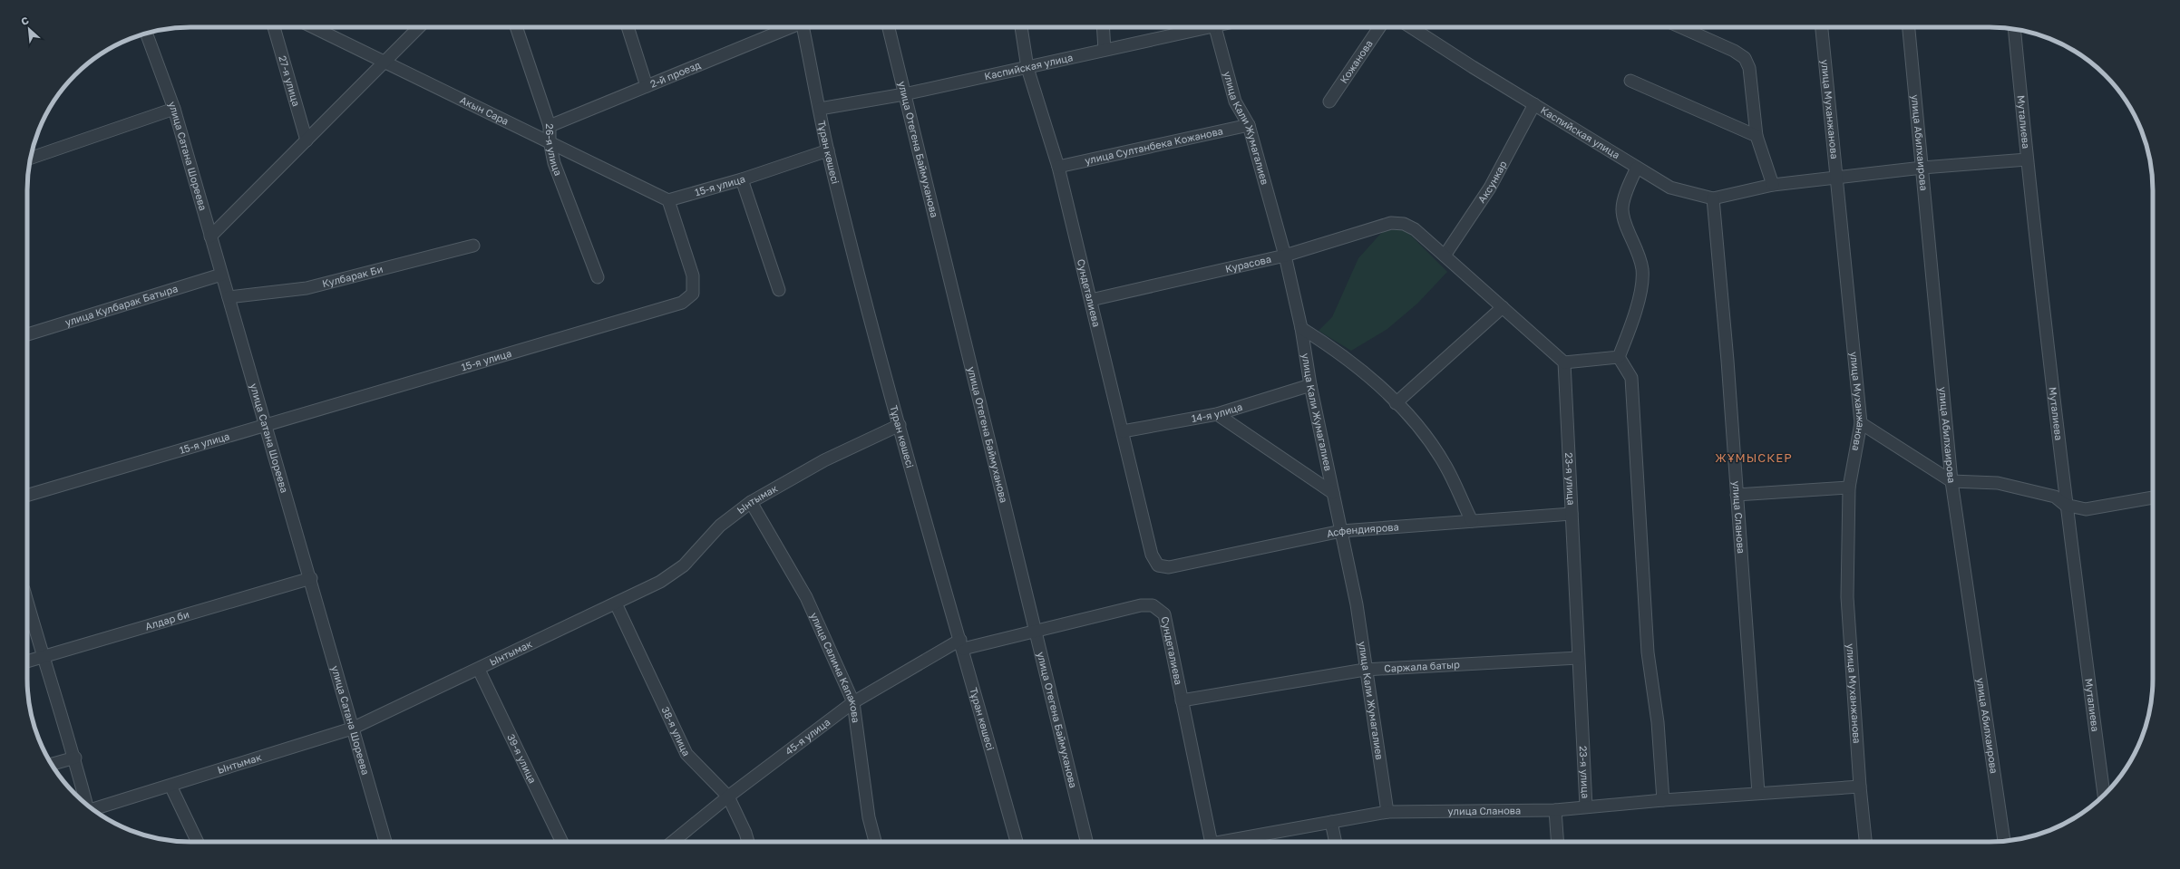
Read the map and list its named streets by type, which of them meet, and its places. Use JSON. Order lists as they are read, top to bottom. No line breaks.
{"streets":{"street":["Кожанова","Каспийская улица","2-й проезд","27-я улица","Акын Сара","улица Муханжанова","Муталиева","улица Кали Жумагалиев","улица Абилхаирова","улица Султанбека Кожанова","26-я улица","улица Отегена Баймуханова","Тұран көшесі","улица Сатана Шореева","Аксункар","15-я улица","Курасова","Кулбарак Би","Сундеталиева","улица Кулбарак Батыра","14-я улица","23-я улица","Ынтымак","улица Сланова","Асфендиярова","Алдар би","Саржала батыр","улица Салима Капакова","38-я улица","45-я улица","39-я улица"]},"crossings":[["Каспийская улица","улица Муханжанова"],["Каспийская улица","Муталиева"],["Каспийская улица","улица Абилхаирова"],["Каспийская улица","улица Отегена Баймуханова"],["Каспийская улица","Тұран көшесі"],["Каспийская улица","Аксункар"],["Каспийская улица","Сундеталиева"],["Каспийская улица","улица Сланова"],["2-й проезд","26-я улица"],["Акын Сара","26-я улица"],["Акын Сара","15-я улица"],["улица Муханжанова","улица Сланова"],["улица Кали Жумагалиев","улица Султанбека Кожанова"],["улица Кали Жумагалиев","Курасова"],["улица Кали Жумагалиев","14-я улица"],["улица Кали Жумагалиев","улица Сланова"],["улица Кали Жумагалиев","Асфендиярова"],["улица Кали Жумагалиев","Саржала батыр"],["улица Султанбека Кожанова","Сундеталиева"],["улица Отегена Баймуханова","Сундеталиева"],["Тұран көшесі","15-я улица"],["Тұран көшесі","Сундеталиева"],["Тұран көшесі","Ынтымак"],["Тұран көшесі","45-я улица"],["улица Сатана Шореева","15-я улица"],["улица Сатана Шореева","Кулбарак Би"],["улица Сатана Шореева","улица Кулбарак Батыра"],["улица Сатана Шореева","Ынтымак"],["улица Сатана Шореева","Алдар би"],["Аксункар","Курасова"],["Курасова","Сундеталиева"],["Сундеталиева","14-я улица"],["Сундеталиева","Асфендиярова"],["Сундеталиева","Саржала батыр"],["Сундеталиева","45-я улица"],["23-я улица","улица Сланова"],["23-я улица","Асфендиярова"],["23-я улица","Саржала батыр"],["Ынтымак","улица Салима Капакова"],["Ынтымак","38-я улица"],["Ынтымак","39-я улица"],["улица Салима Капакова","45-я улица"],["38-я улица","45-я улица"]],"districts":["ЖҰМЫСКЕР"],"north":"top left"}
